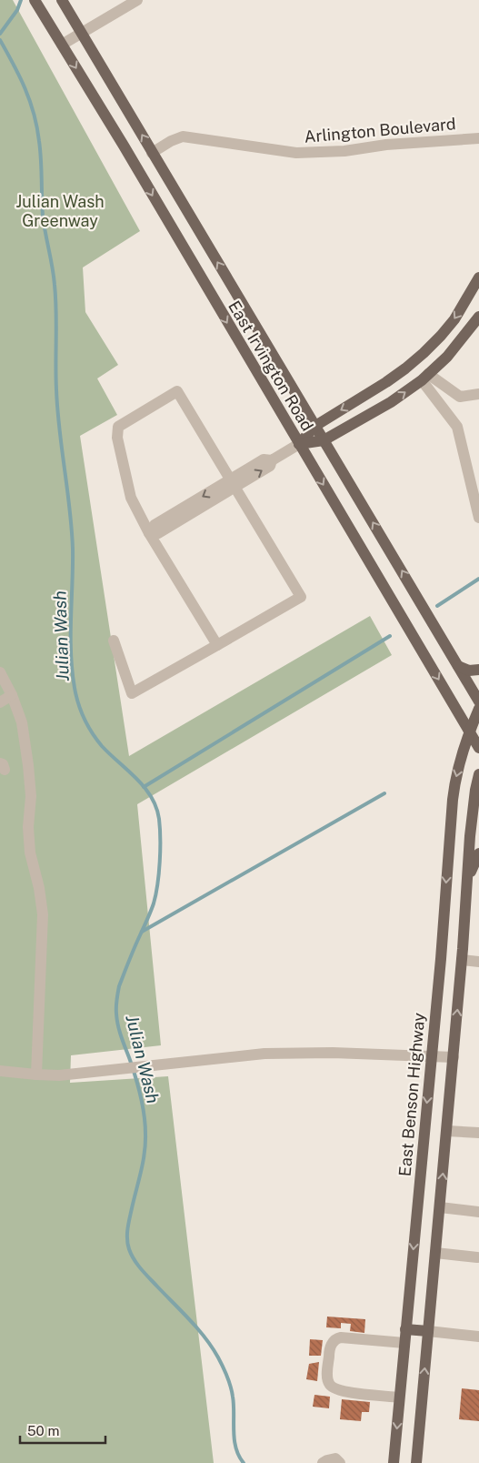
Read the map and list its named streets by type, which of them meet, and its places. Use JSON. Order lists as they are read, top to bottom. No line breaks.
{"streets":{"main road":["East Irvington Road","East Benson Highway"],"street":["Arlington Boulevard"]},"crossings":[["Arlington Boulevard","East Irvington Road"],["East Irvington Road","East Benson Highway"]],"water":["Julian Wash"],"parks":["Julian Wash Greenway"],"scale_bar":"50 m"}
